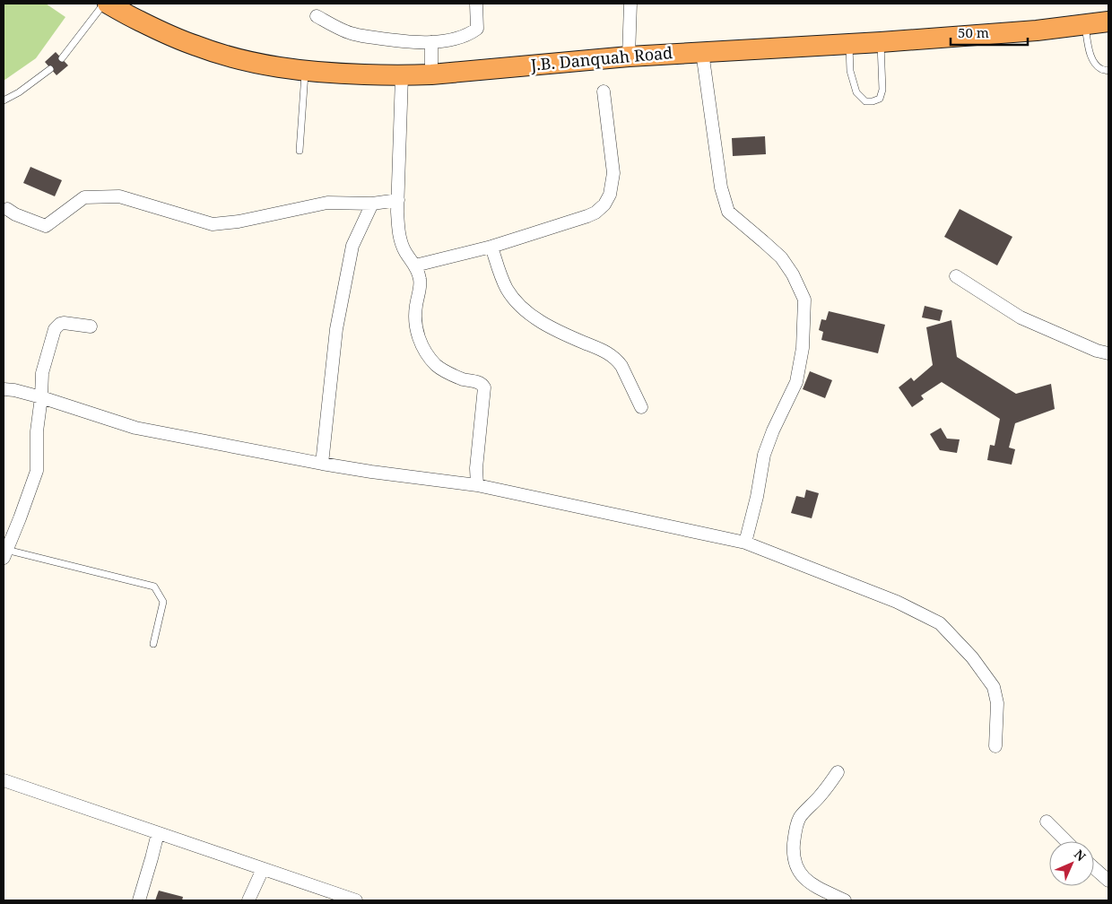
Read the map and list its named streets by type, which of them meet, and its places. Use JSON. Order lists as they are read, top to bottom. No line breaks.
{"streets":{"highway":["J.B. Danquah Road"]},"scale_bar":"50 m","north":"top right"}
